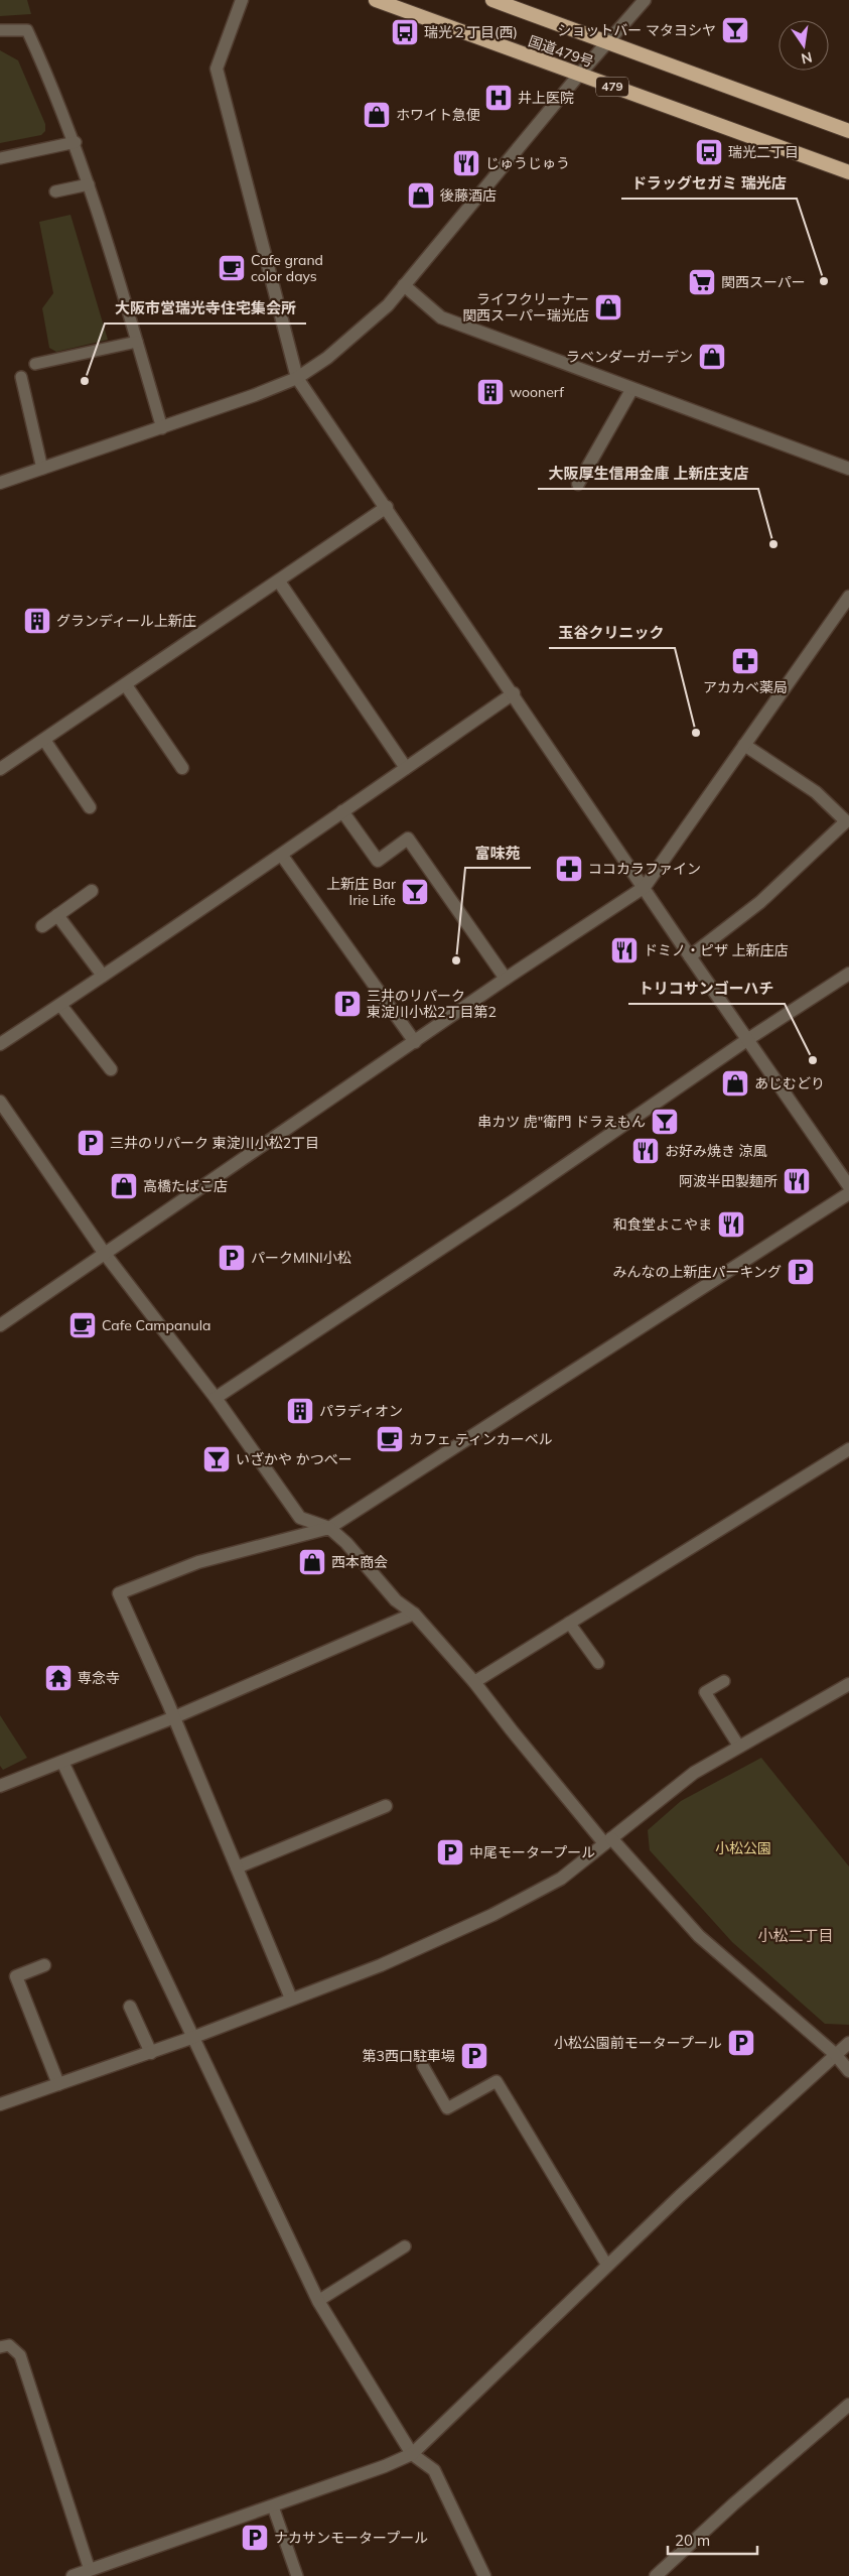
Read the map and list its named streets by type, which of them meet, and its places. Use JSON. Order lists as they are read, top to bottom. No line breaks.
{"streets":{"highway":["国道479号","479"]},"districts":["小松二丁目"],"parks":["小松公園"],"places":{"bar":["ショットバー マタヨシヤ","上新庄 Bar Irie Life","串カツ 虎\"衛門 ドラえもん","いざかや かつべー"],"bus stop":["瑞光２丁目(西)","瑞光二丁目"],"hospital":["井上医院"],"shop":["ホワイト急便","後藤酒店","ライフクリーナー 関西スーパー瑞光店","ラベンダーガーデン","あじむどり","高橋たばこ店","西本商会"],"restaurant":["じゅうじゅう","ドミノ・ピザ 上新庄店","お好み焼き 涼風","阿波半田製麺所","和食堂よこやま"],"cafe":["Cafe grand color days","Cafe Campanula","カフェ ティンカーベル"],"other":["ドラッグセガミ 瑞光店","大阪市営瑞光寺住宅集会所","大阪厚生信用金庫 上新庄支店","玉谷クリニック","富味苑","トリコサンゴーハチ"],"supermarket":["関西スーパー"],"building":["woonerf","グランディール上新庄","パラディオン"],"pharmacy":["アカカベ薬局","ココカラファイン"],"parking":["三井のリパーク 東淀川小松2丁目第2","三井のリパーク 東淀川小松2丁目","パークMINI小松","みんなの上新庄パーキング","中尾モータープール","小松公園前モータープール","第3西口駐車場","ナカサンモータープール"],"temple":["専念寺"]},"scale_bar":"20 m","north":"bottom"}
